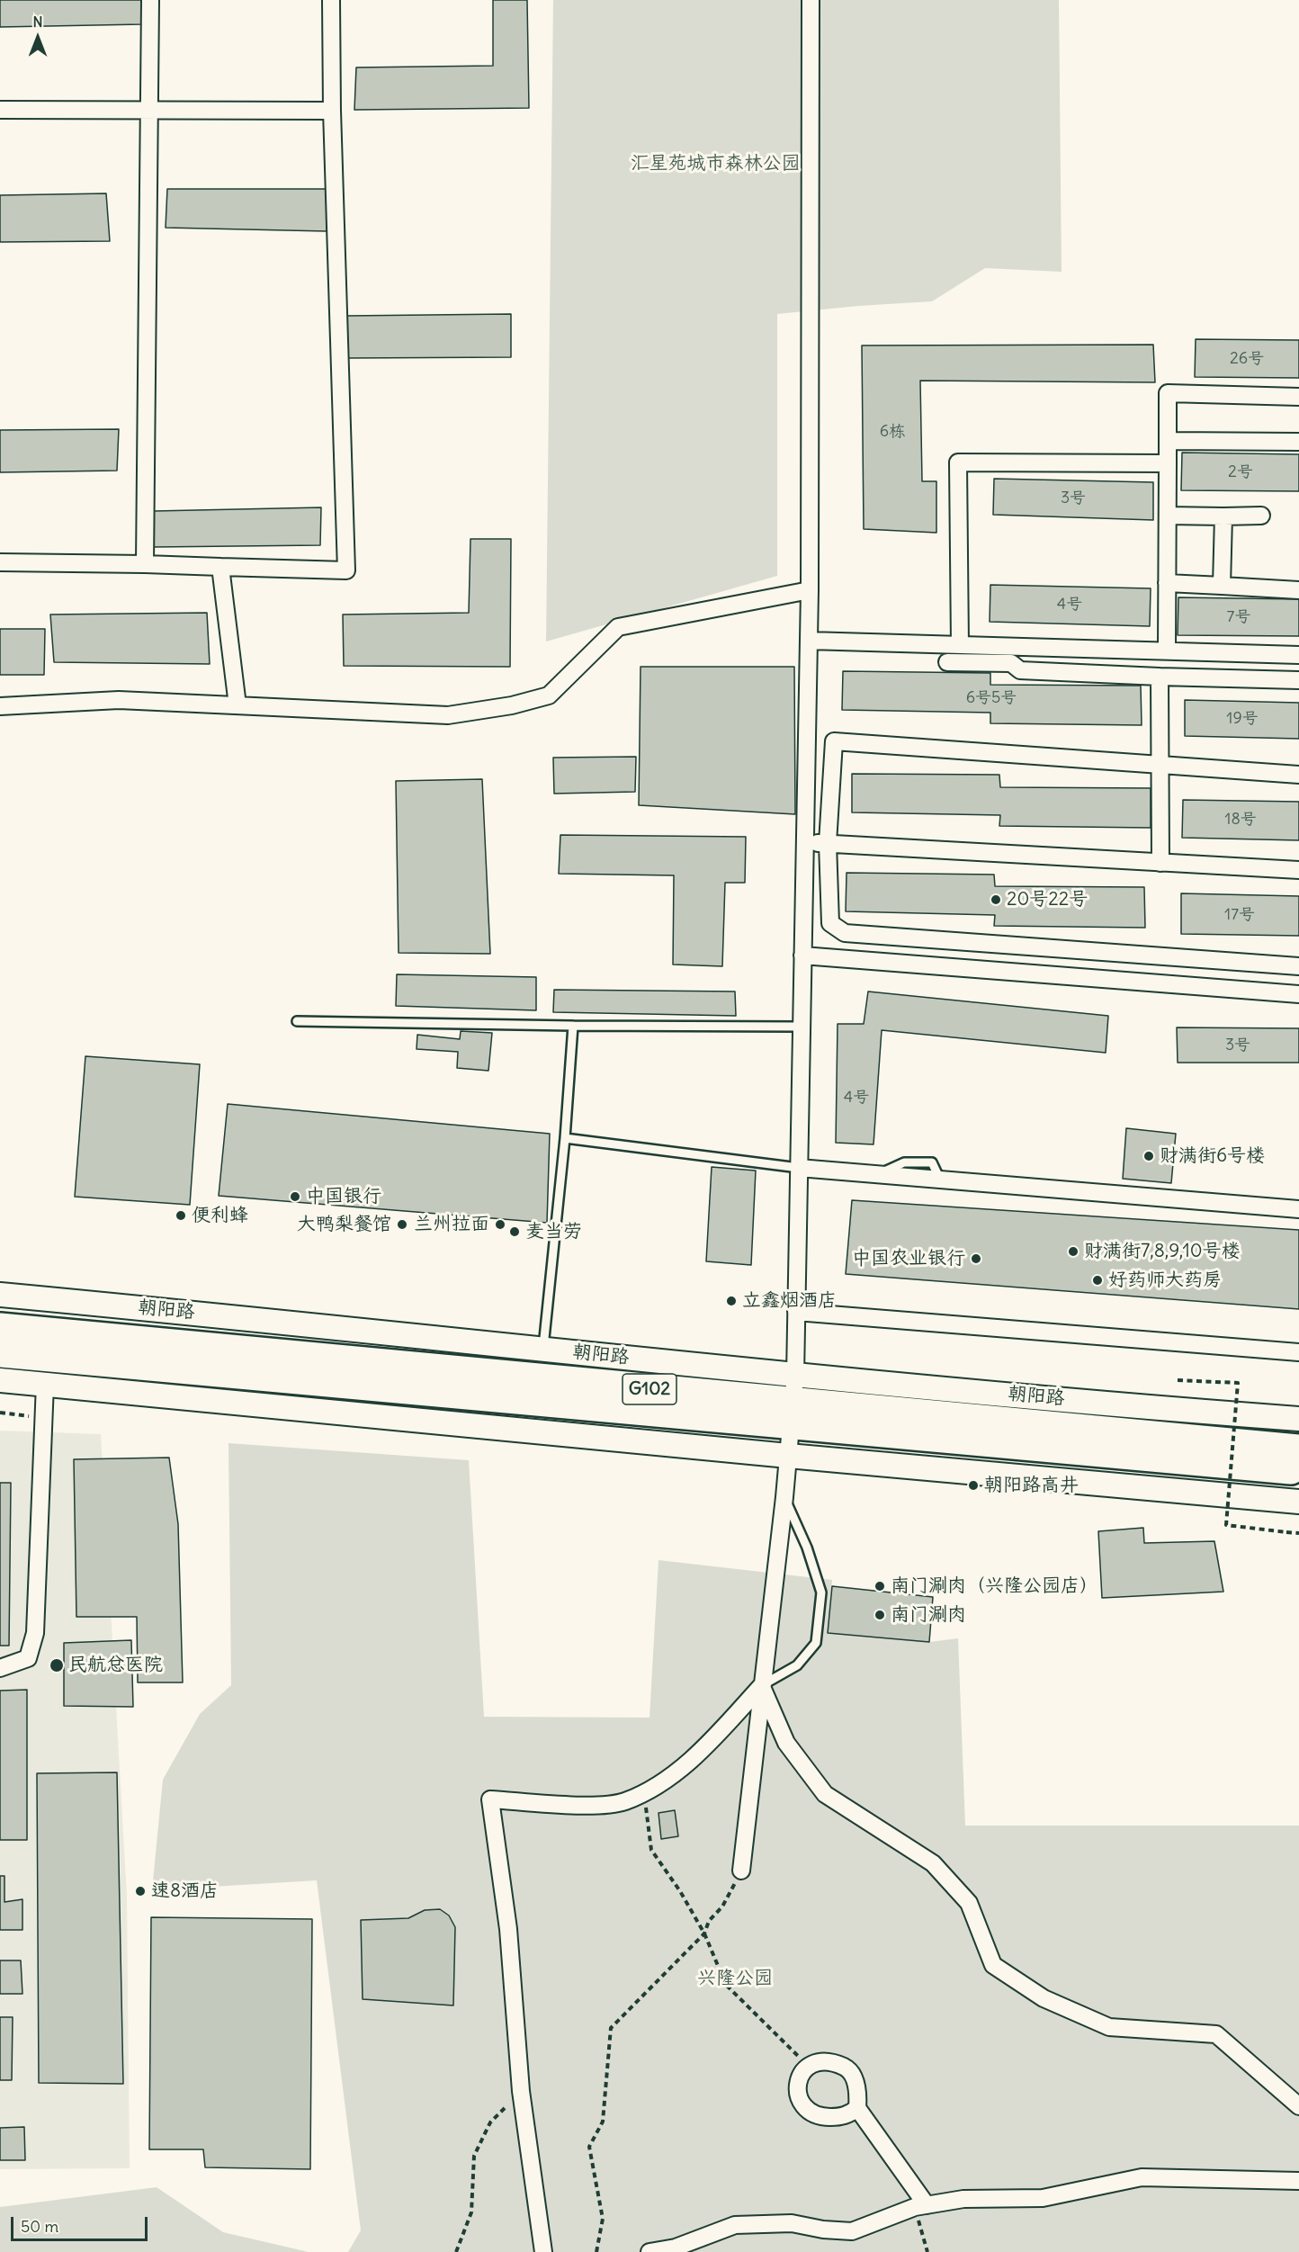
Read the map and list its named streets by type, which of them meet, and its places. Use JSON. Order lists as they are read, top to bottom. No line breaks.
{"streets":{"highway":["朝阳路","G102"]},"parks":["汇星苑城市森林公园","兴隆公园"],"places":["20号22号","财满街6号楼","中国银行","便利蜂","大鸭梨餐馆","兰州拉面","麦当劳","财满街7,8,9,10号楼","中国农业银行","好药师大药房","立鑫烟酒店","朝阳路高井","南门涮肉（兴隆公园店）","南门涮肉","民航总医院","速8酒店"],"house_numbers":["26号","6栋","2号","3号","4号","7号","6号5号","19号","18号","17号","3号","4号"],"scale_bar":"50 m","north":"top"}
